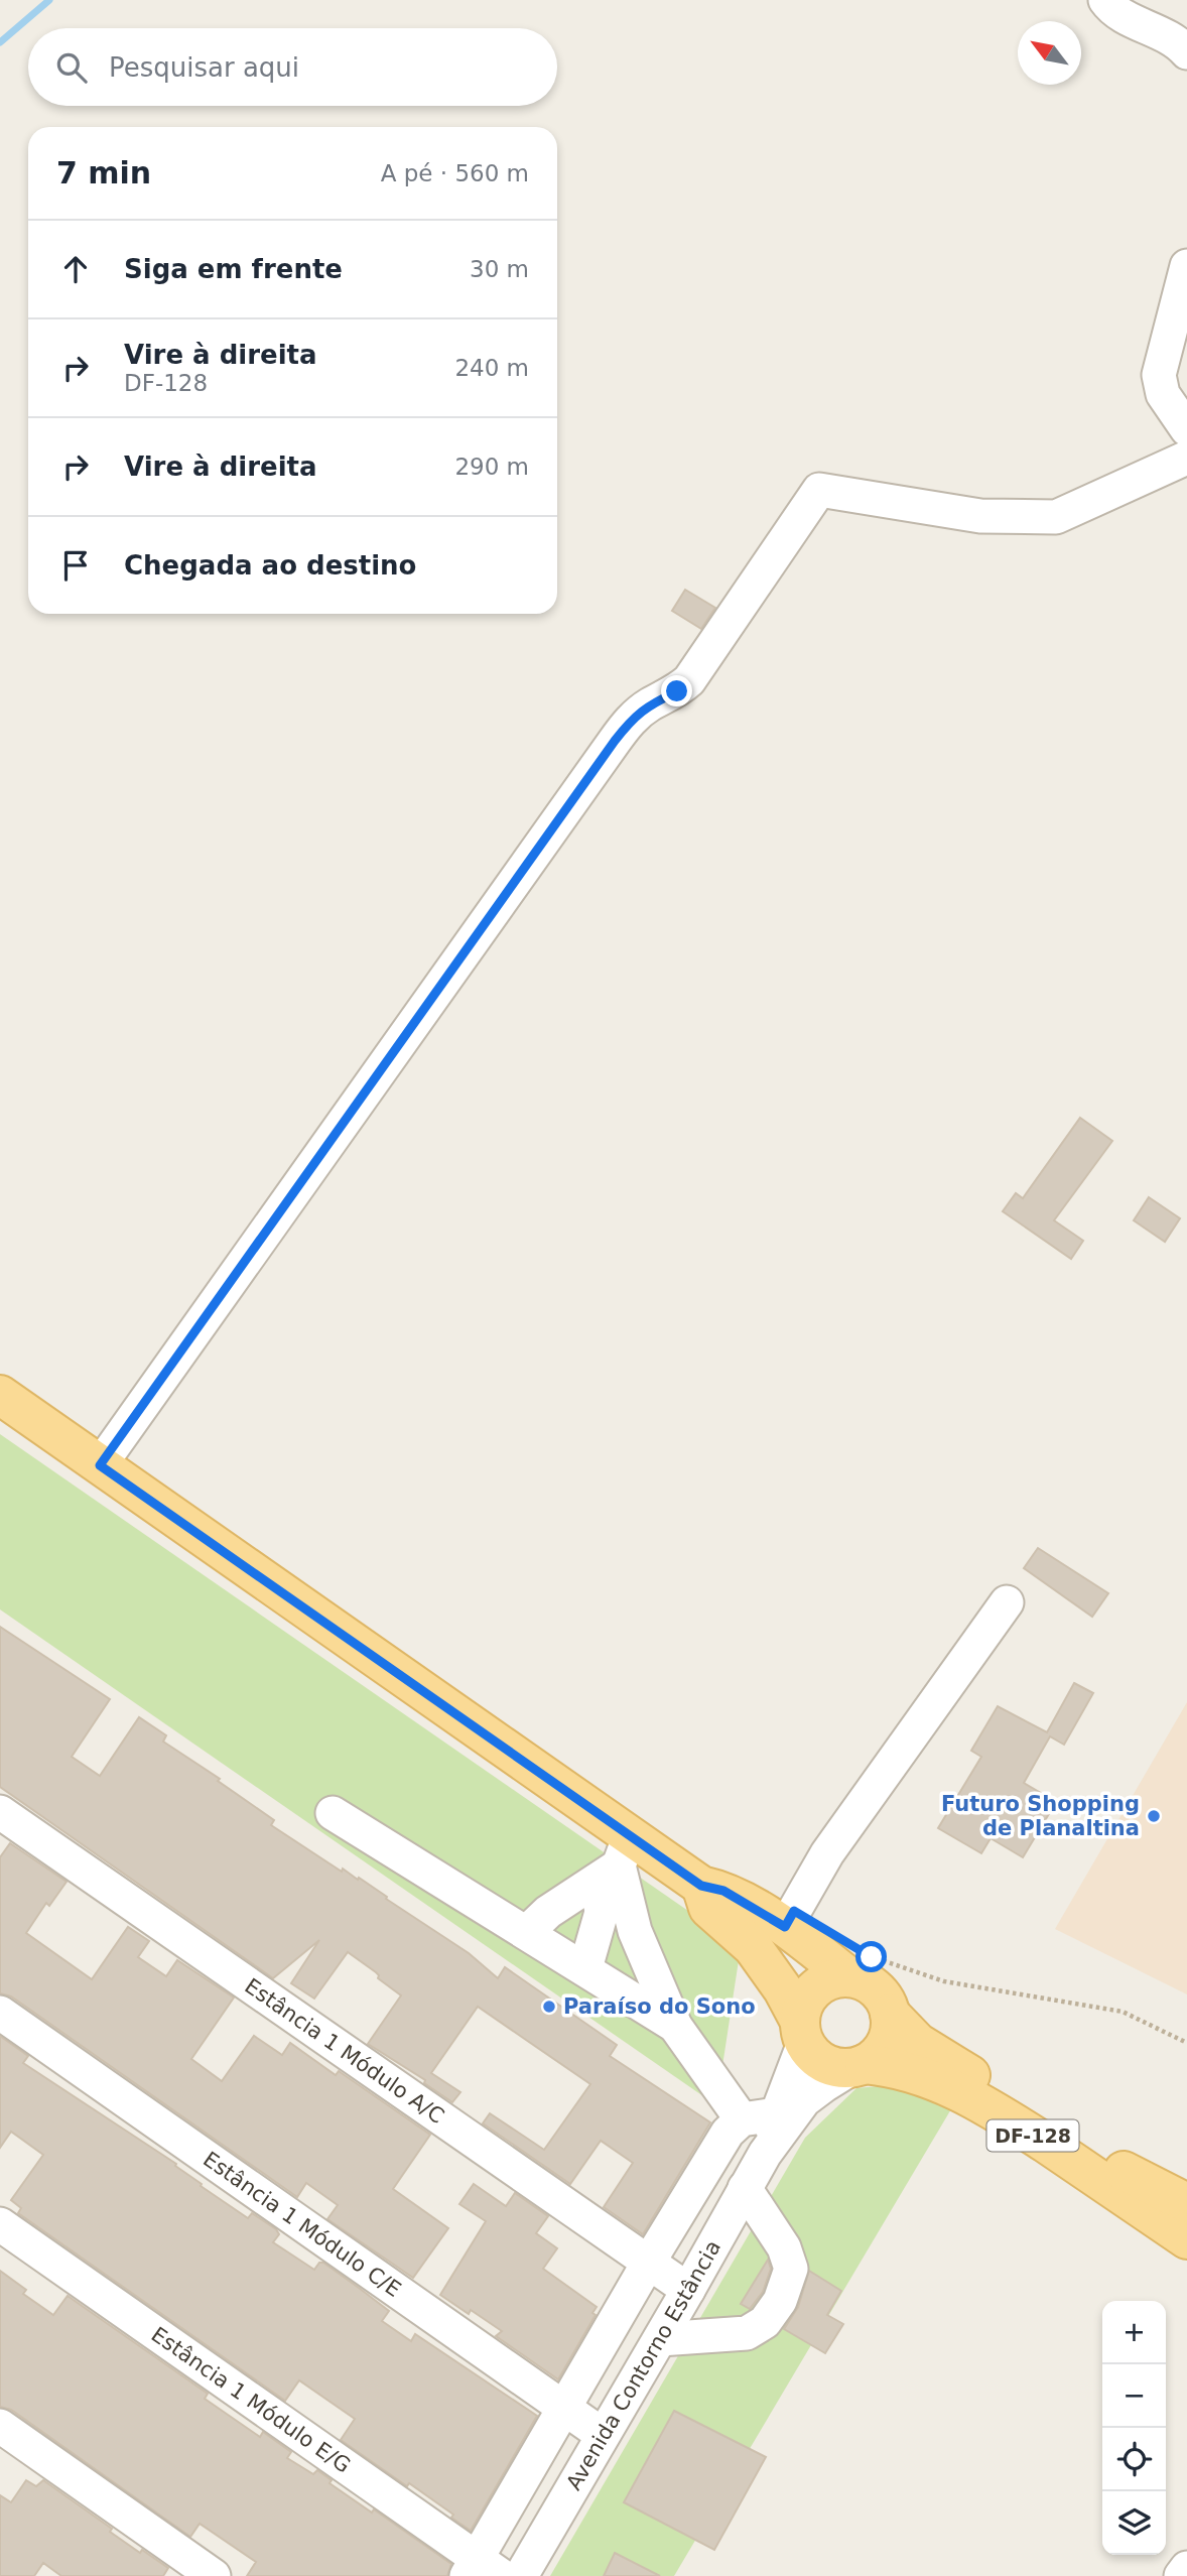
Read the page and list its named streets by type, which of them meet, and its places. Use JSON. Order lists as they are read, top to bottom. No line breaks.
{"streets":{"main road":["DF-128"],"street":["Estância 1 Módulo A/C","Estância 1 Módulo C/E","Avenida Contorno Estância","Estância 1 Módulo E/G"]},"crossings":[["Estância 1 Módulo A/C","Avenida Contorno Estância"],["DF-128","Avenida Contorno Estância"],["Estância 1 Módulo C/E","Avenida Contorno Estância"]],"places":["Futuro Shopping de Planaltina","Paraíso do Sono"],"north":"top left","page":{"search":"Pesquisar aqui","heading":["7 min","A pé · 560 m"],"list":[["Siga em frente","30 m"],["Vire à direita","DF-128","240 m"],["Vire à direita","290 m"],"Chegada ao destino"],"map_buttons":["+","−"]}}
